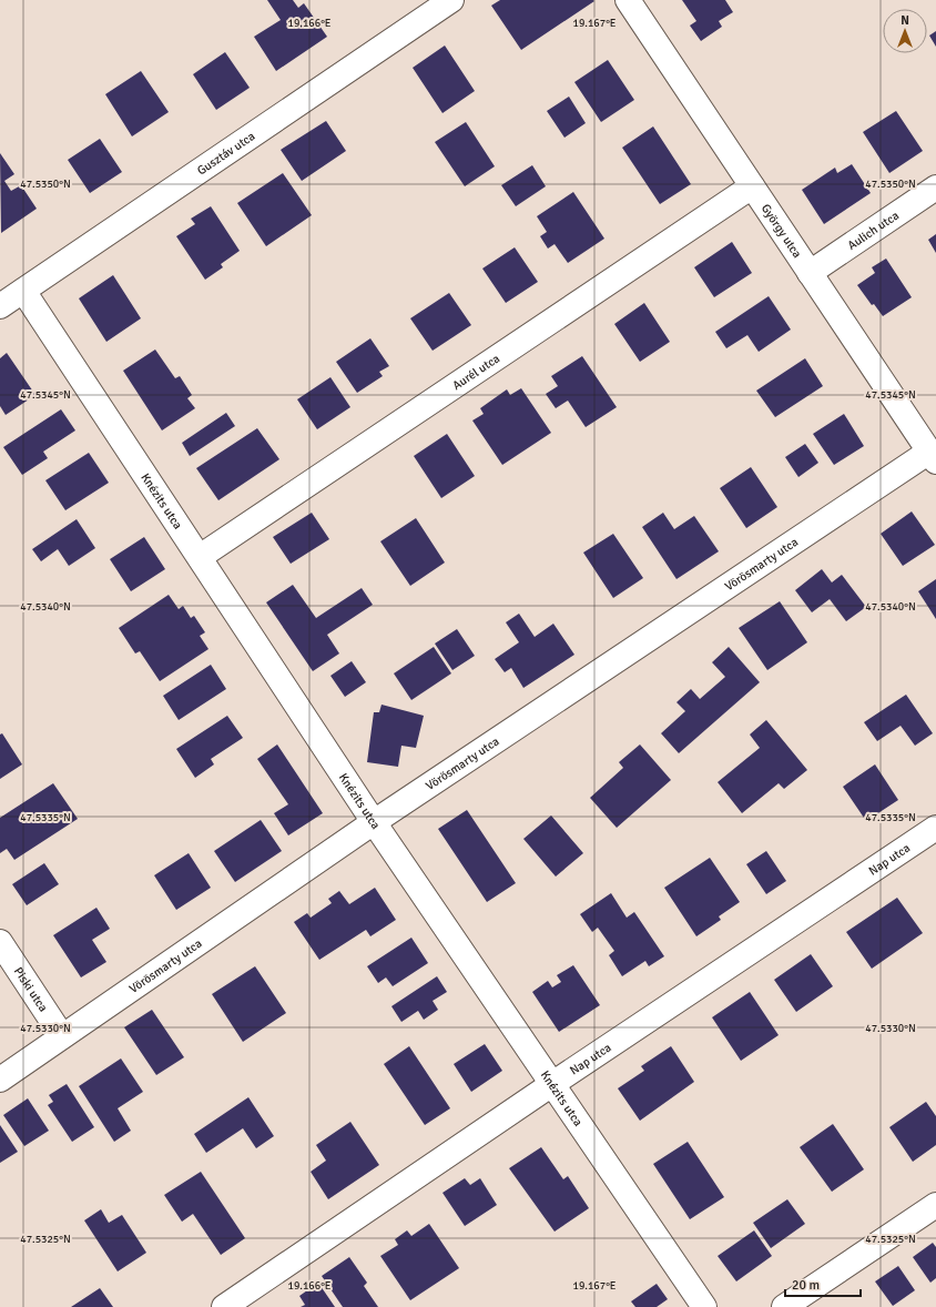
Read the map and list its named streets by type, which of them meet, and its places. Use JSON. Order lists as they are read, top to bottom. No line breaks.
{"streets":{"street":["Gusztáv utca","György utca","Aulich utca","Aurél utca","Knézits utca","Vörösmarty utca","Nap utca","Piski utca"]},"crossings":[["Gusztáv utca","Knézits utca"],["György utca","Aulich utca"],["György utca","Aurél utca"],["György utca","Vörösmarty utca"],["Aurél utca","Knézits utca"],["Knézits utca","Vörösmarty utca"],["Knézits utca","Nap utca"],["Vörösmarty utca","Piski utca"]],"scale_bar":"20 m","north":"top","coordinates":["19.166°E","19.167°E","47.5350°N","47.5345°N","47.5340°N","47.5335°N","47.5330°N","47.5325°N"]}
